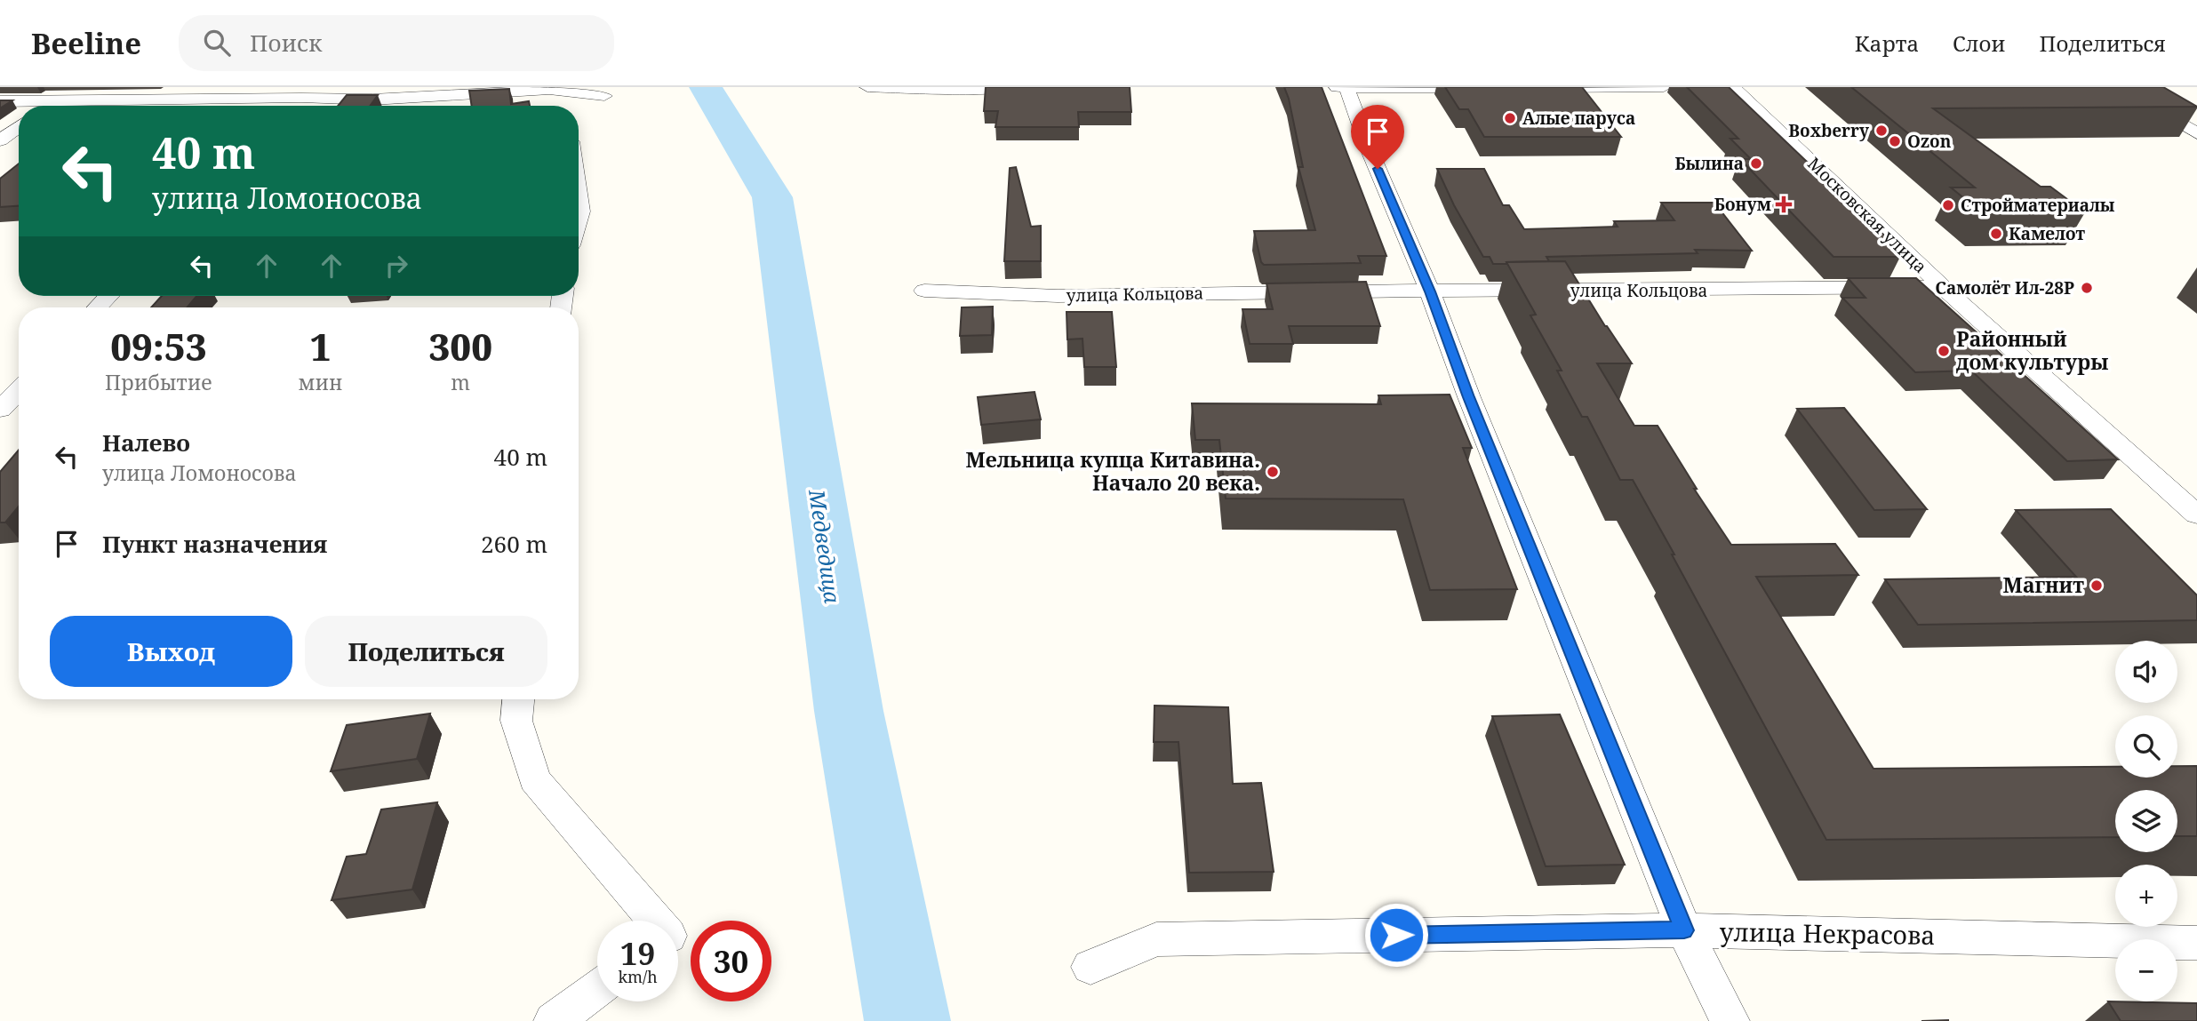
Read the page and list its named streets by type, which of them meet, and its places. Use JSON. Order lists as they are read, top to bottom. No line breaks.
{"streets":{"street":["Московская улица","улица Кольцова","улица Некрасова"]},"crossings":[["Московская улица","улица Кольцова"]],"water":["Медведица"],"places":{"other":["Алые паруса","Boxberry","Ozon","Былина","Стройматериалы","Камелот","Самолёт Ил-28Р","Районный дом культуры","Мельница купца Китавина. Начало 20 века.","Магнит"],"health":["Бонум"]},"page":{"header":"Beeline","search":"Поиск","nav":["Карта","Слои","Поделиться"],"turn":["40 m","улица Ломоносова"],"eta":["09:53","Прибытие","1","мин","300","m"],"list":[{"name":"Налево","note":"улица Ломоносова","value":"40 m"},{"name":"Пункт назначения","value":"260 m"}],"buttons":["Выход","Поделиться"],"map_buttons":["+","−"],"speed":"19 km/h","limit":"30"}}
